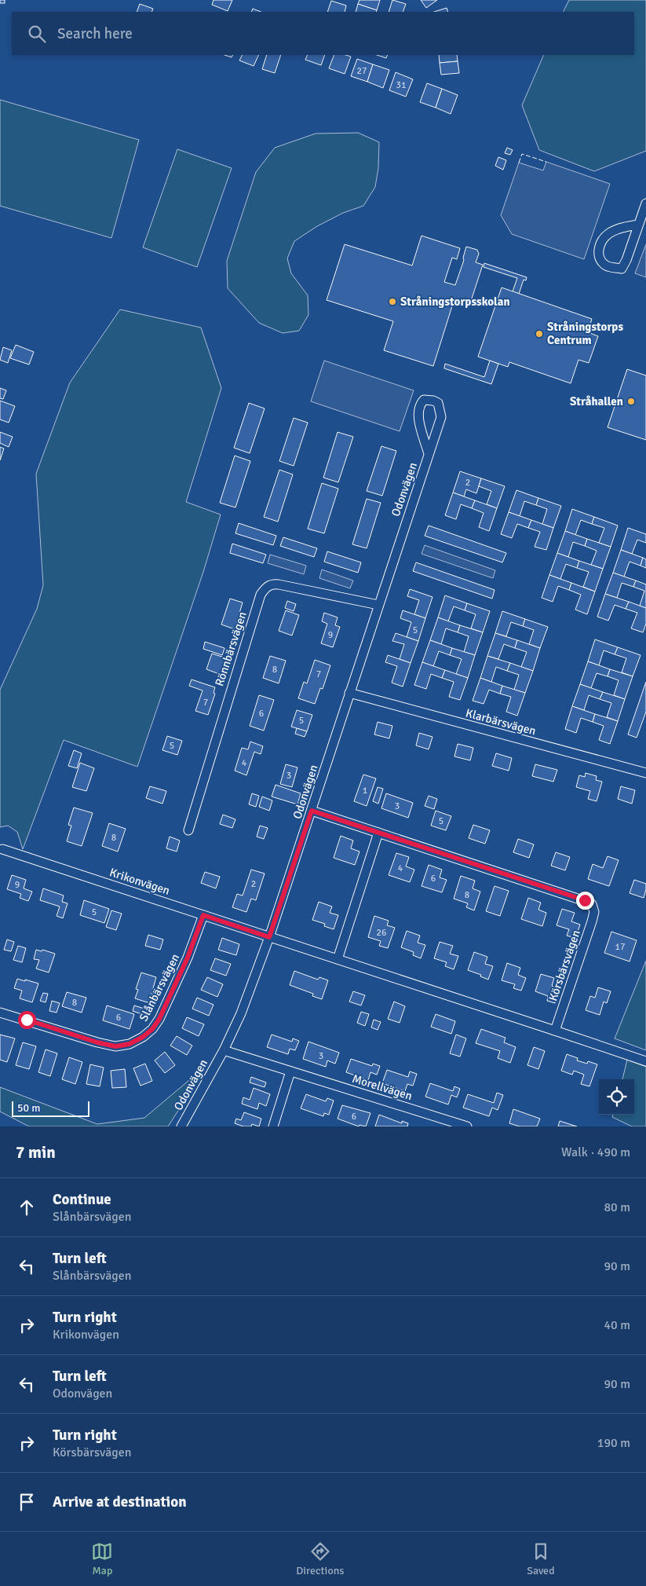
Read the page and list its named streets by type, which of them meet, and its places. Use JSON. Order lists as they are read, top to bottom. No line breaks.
{"streets":{"street":["Odonvägen","Rönnbärsvägen","Klarbärsvägen","Krikonvägen","Körsbärsvägen","Slånbärsvägen","Morellvägen"]},"crossings":[["Odonvägen","Rönnbärsvägen"],["Odonvägen","Klarbärsvägen"],["Odonvägen","Krikonvägen"],["Odonvägen","Körsbärsvägen"],["Odonvägen","Morellvägen"],["Krikonvägen","Slånbärsvägen"]],"places":["Stråningstorpsskolan","Stråningstorps Centrum","Stråhallen"],"house_numbers":["27","31","2","5","9","8","7","7","6","5","5","4","3","1","3","5","8","4","6","2","9","8","5","26","17","8","6","3","6"],"scale_bar":"50 m","page":{"search":"Search here","scale":"50 m","heading":["7 min","Walk · 490 m"],"list":[["Continue","Slånbärsvägen","80 m"],["Turn left","Slånbärsvägen","90 m"],["Turn right","Krikonvägen","40 m"],["Turn left","Odonvägen","90 m"],["Turn right","Körsbärsvägen","190 m"],"Arrive at destination"],"nav":["Map","Directions","Saved"]}}
